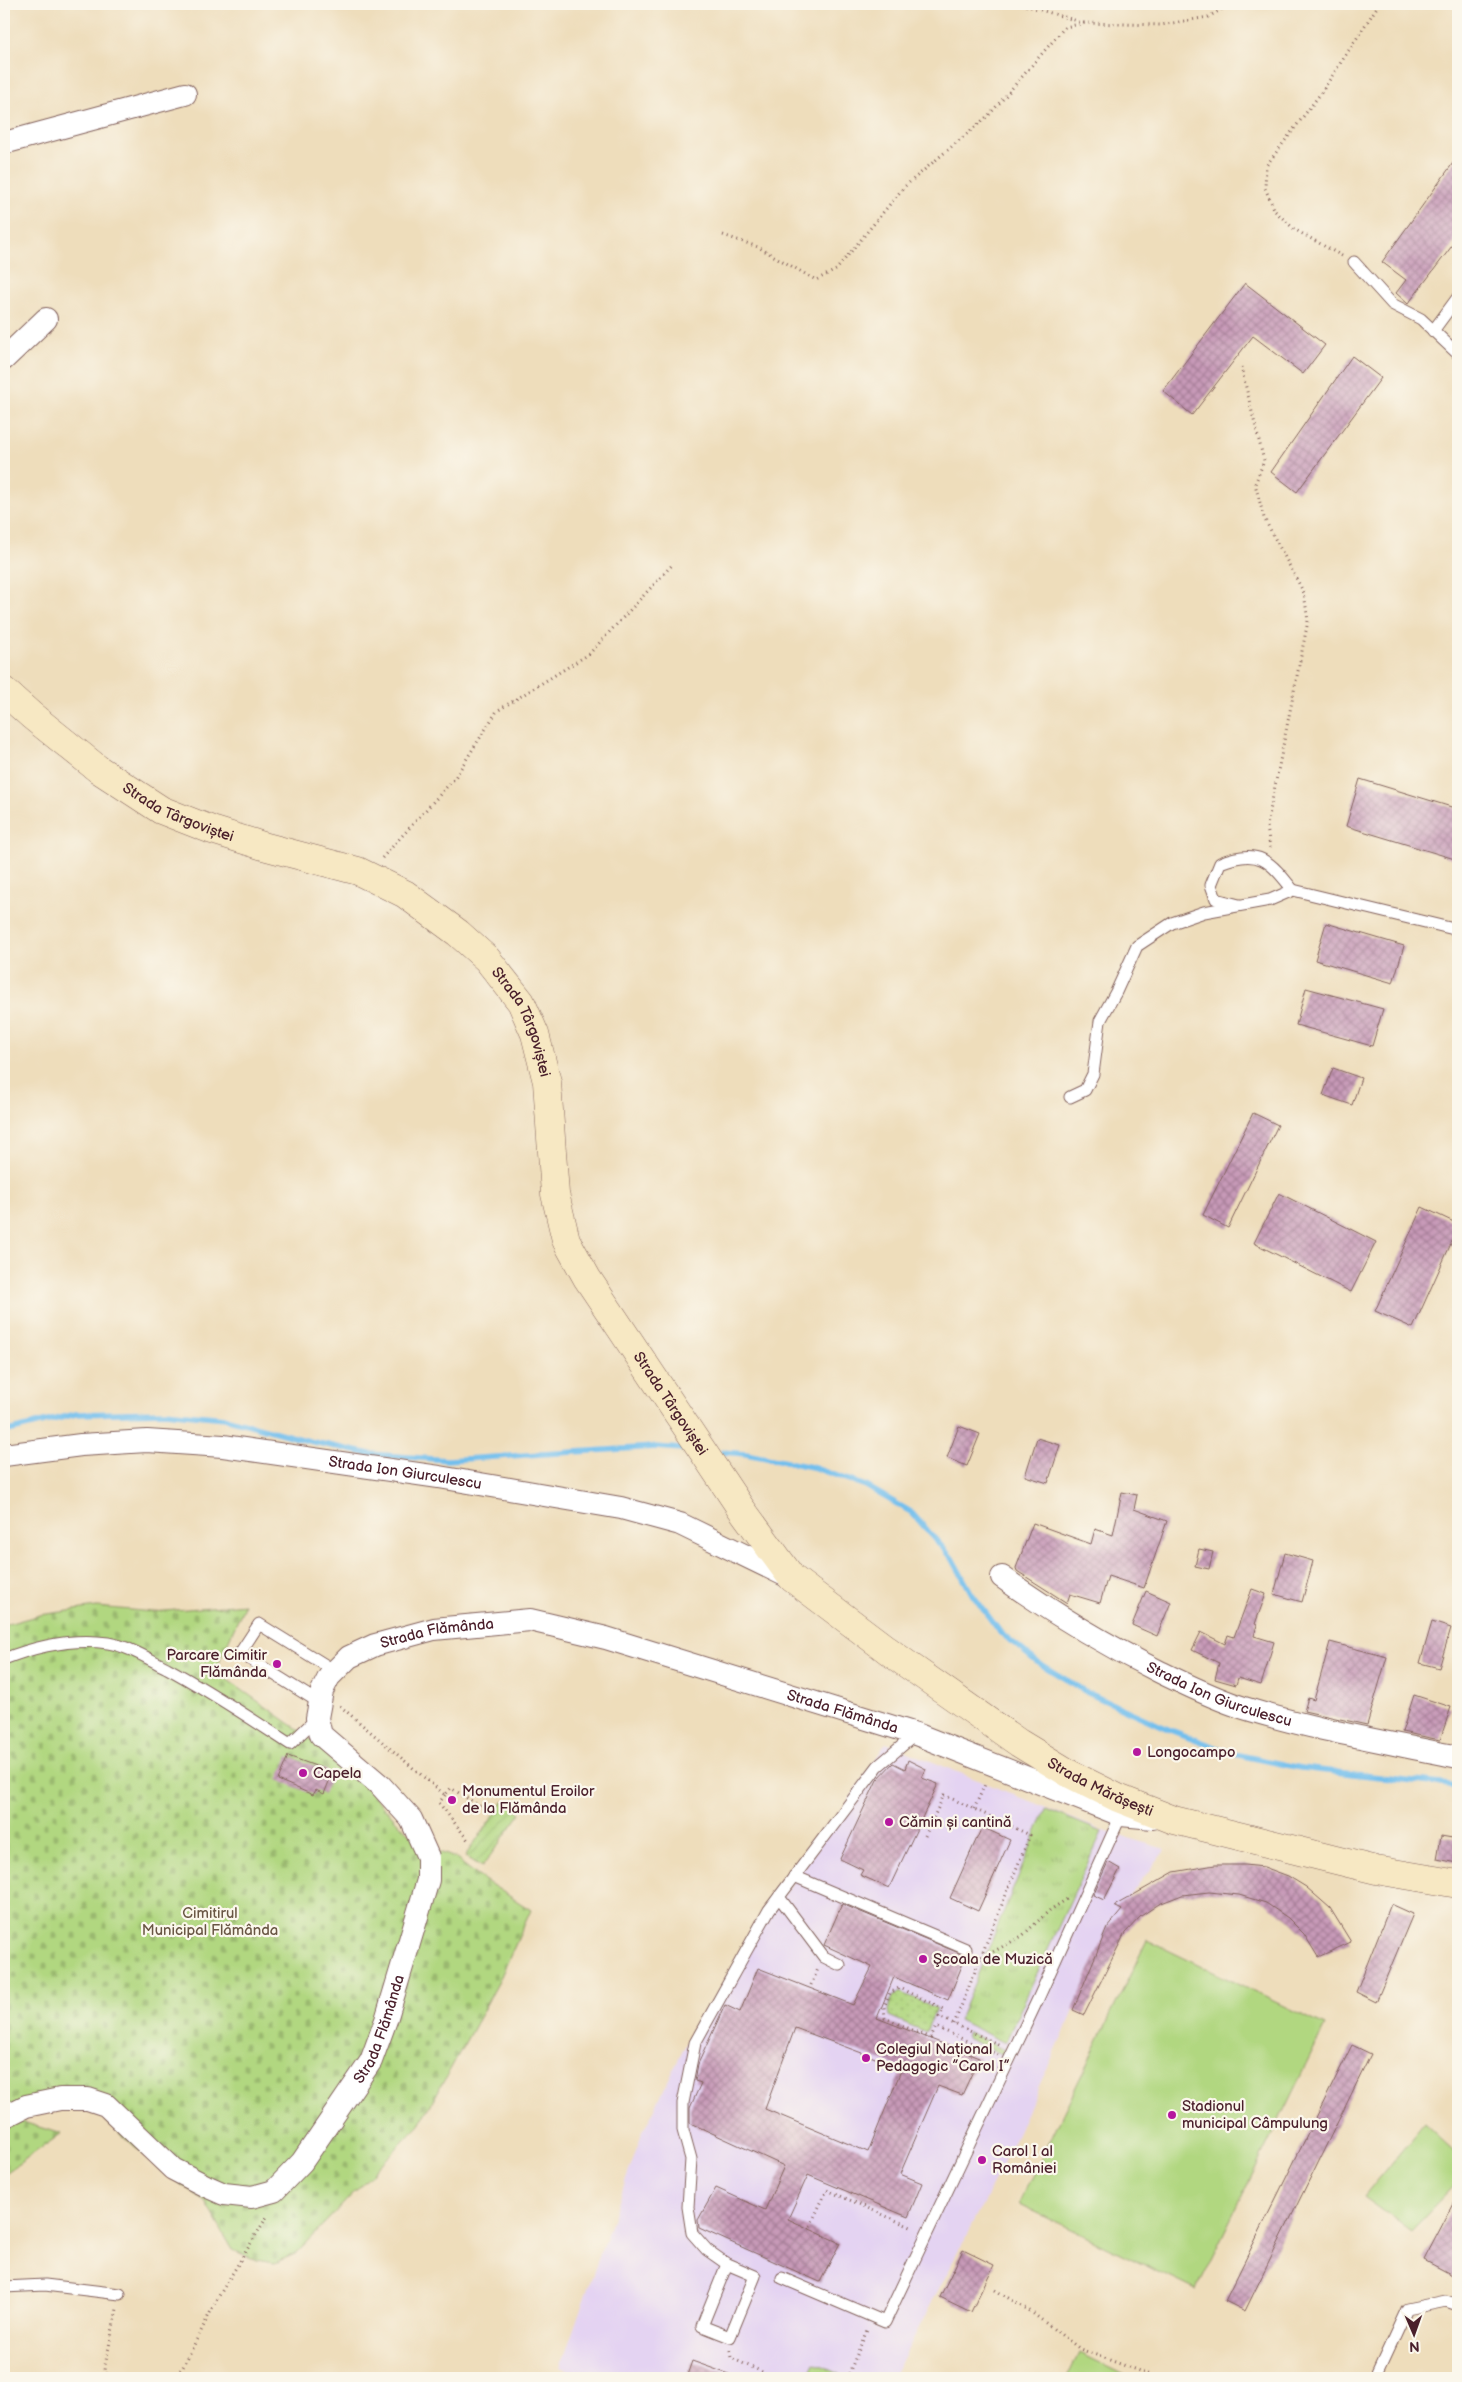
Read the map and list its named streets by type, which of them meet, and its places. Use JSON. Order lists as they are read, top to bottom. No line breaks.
{"streets":{"main road":["Strada Târgoviștei","Strada Mărășești"],"street":["Strada Ion Giurculescu","Strada Flămânda"]},"crossings":[["Strada Târgoviștei","Strada Ion Giurculescu"],["Strada Târgoviștei","Strada Mărășești"],["Strada Ion Giurculescu","Strada Mărășești"],["Strada Flămânda","Strada Mărășești"]],"parks":["Cimitirul Municipal Flămânda"],"places":["Parcare Cimitir Flămânda","Longocampo","Capela","Monumentul Eroilor de la Flămânda","Cămin și cantină","Şcoala de Muzică","Colegiul Național Pedagogic ”Carol I”","Stadionul municipal Câmpulung","Carol I al României"],"north":"bottom"}
